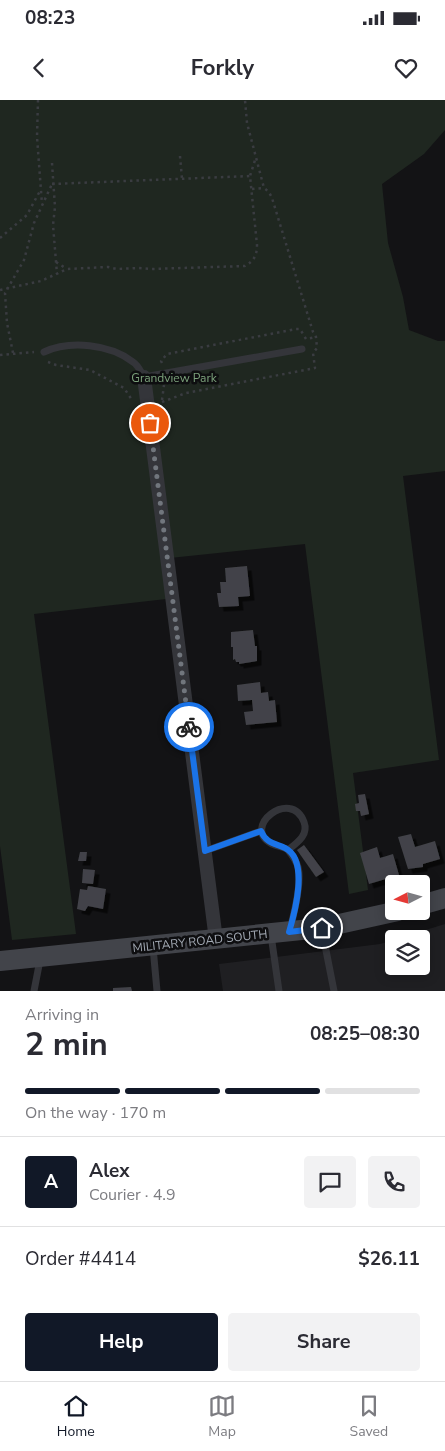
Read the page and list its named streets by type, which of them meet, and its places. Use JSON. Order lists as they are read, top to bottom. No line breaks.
{"streets":{"main road":["MILITARY ROAD SOUTH"]},"parks":["Grandview Park"],"north":"left","page":{"status":"08:23","header":"Forkly","heading":["2 min","Arriving in","08:25–08:30"],"panel":["Alex","Courier · 4.9","Order #4414","$26.11"],"bar":"On the way · 170 m","round":"A","buttons":["Help","Share"],"tabs":["Home","Map","Saved"]}}
